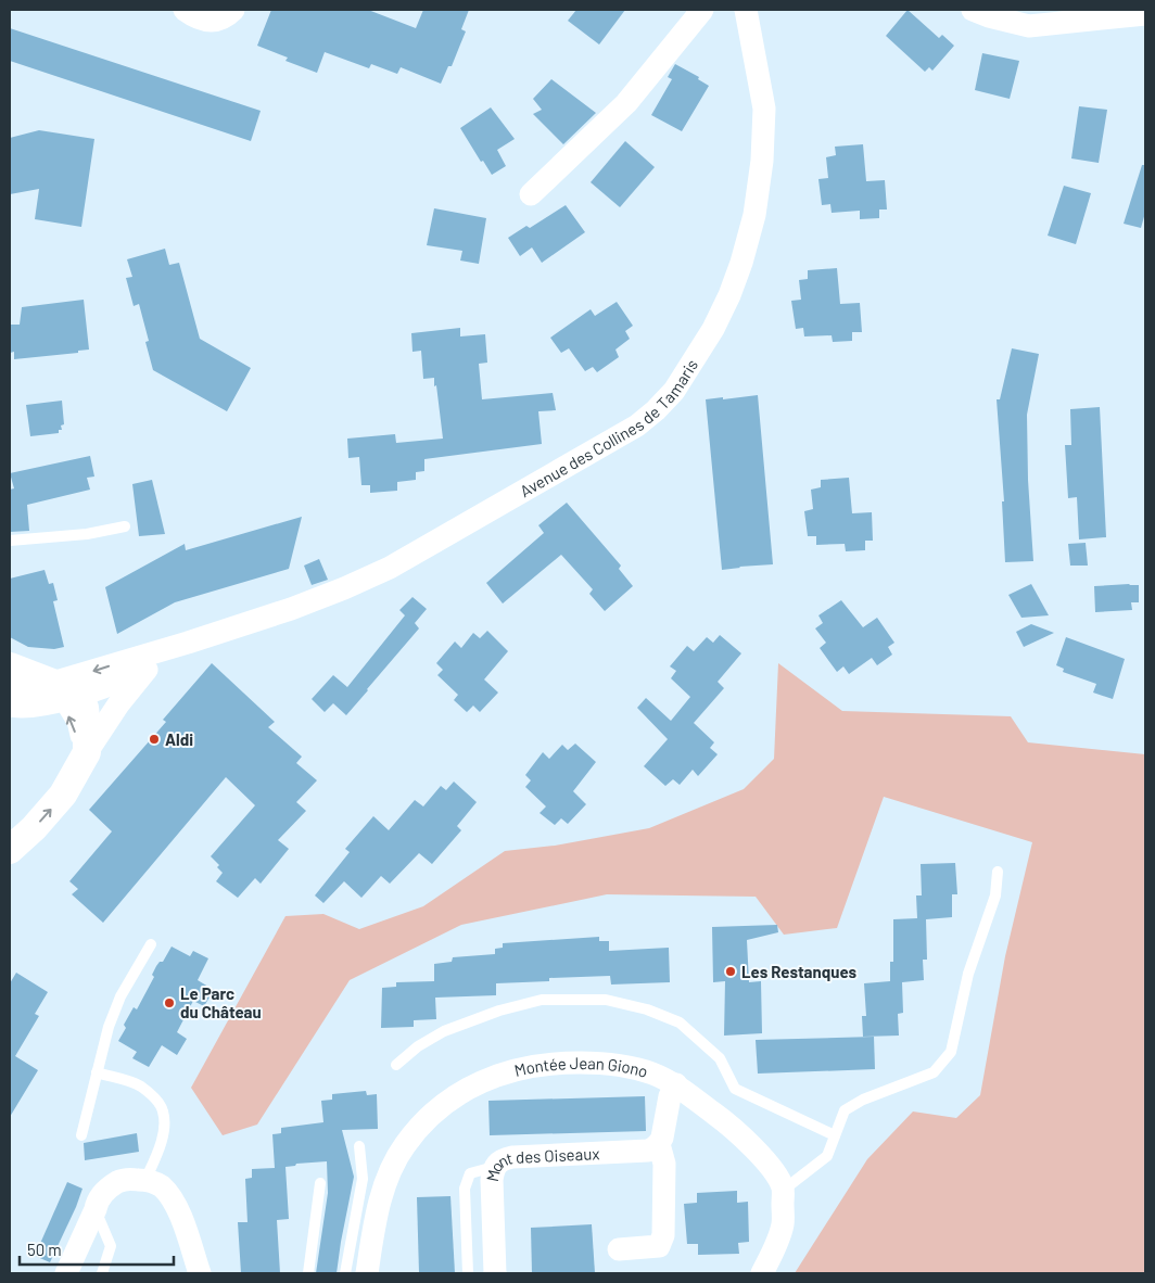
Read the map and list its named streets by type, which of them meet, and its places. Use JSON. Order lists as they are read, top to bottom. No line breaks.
{"streets":{"street":["Avenue des Collines de Tamaris","Montée Jean Giono","Mont des Oiseaux"]},"places":["Aldi","Les Restanques","Le Parc du Château"],"scale_bar":"50 m"}
